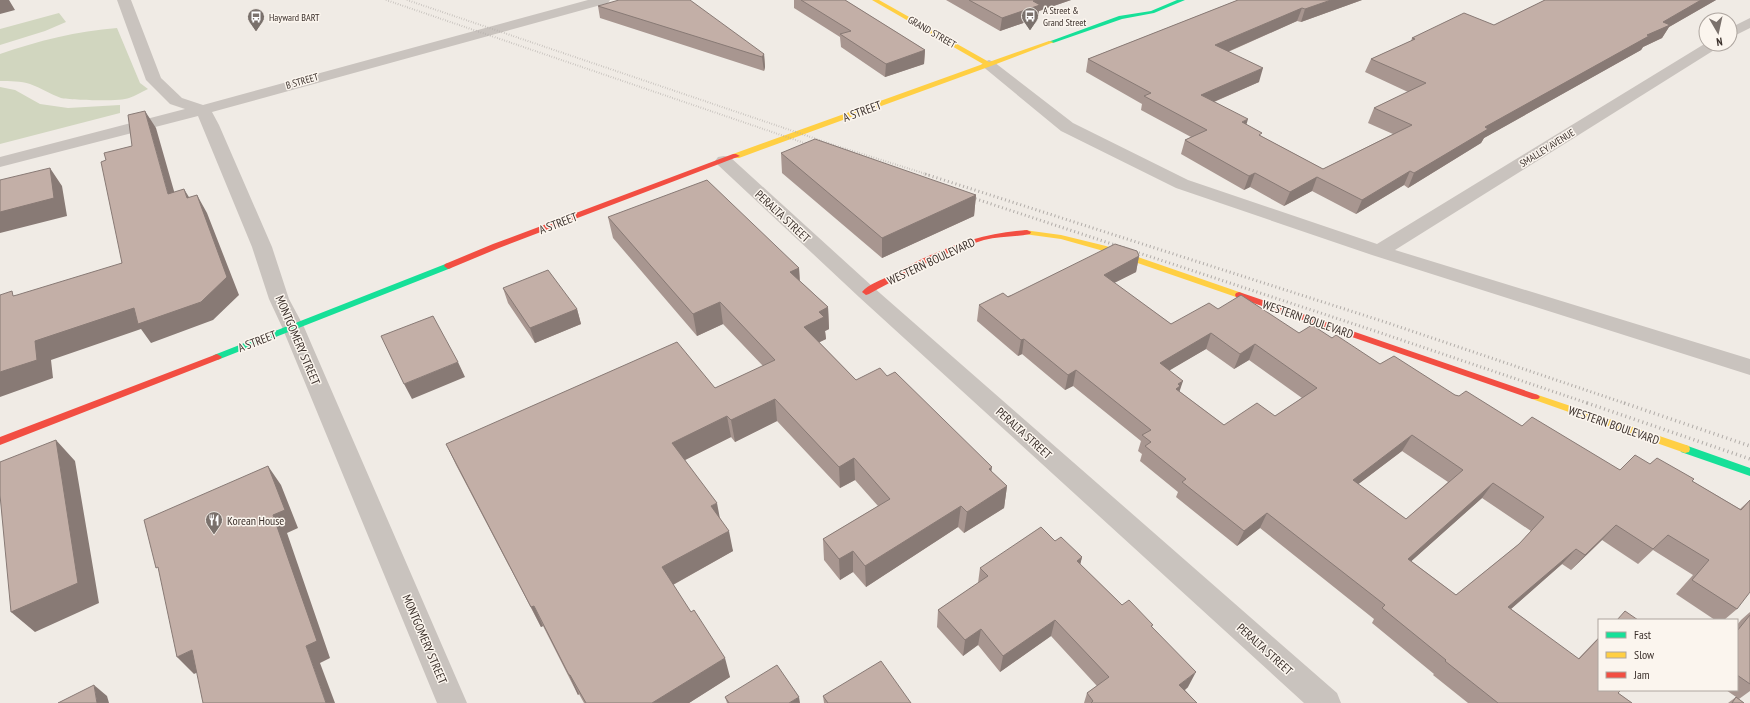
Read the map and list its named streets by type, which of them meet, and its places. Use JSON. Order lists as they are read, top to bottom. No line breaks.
{"streets":{"main road":["GRAND STREET","A STREET","WESTERN BOULEVARD"],"street":["B STREET","SMALLEY AVENUE","PERALTA STREET","MONTGOMERY STREET"]},"crossings":[["GRAND STREET","A STREET"],["B STREET","MONTGOMERY STREET"],["A STREET","PERALTA STREET"],["A STREET","MONTGOMERY STREET"],["PERALTA STREET","WESTERN BOULEVARD"]],"places":{"bus stop":["A Street & Grand Street","Hayward BART"],"restaurant":["Korean House"]},"legend":["Fast","Slow","Jam"],"north":"bottom"}
